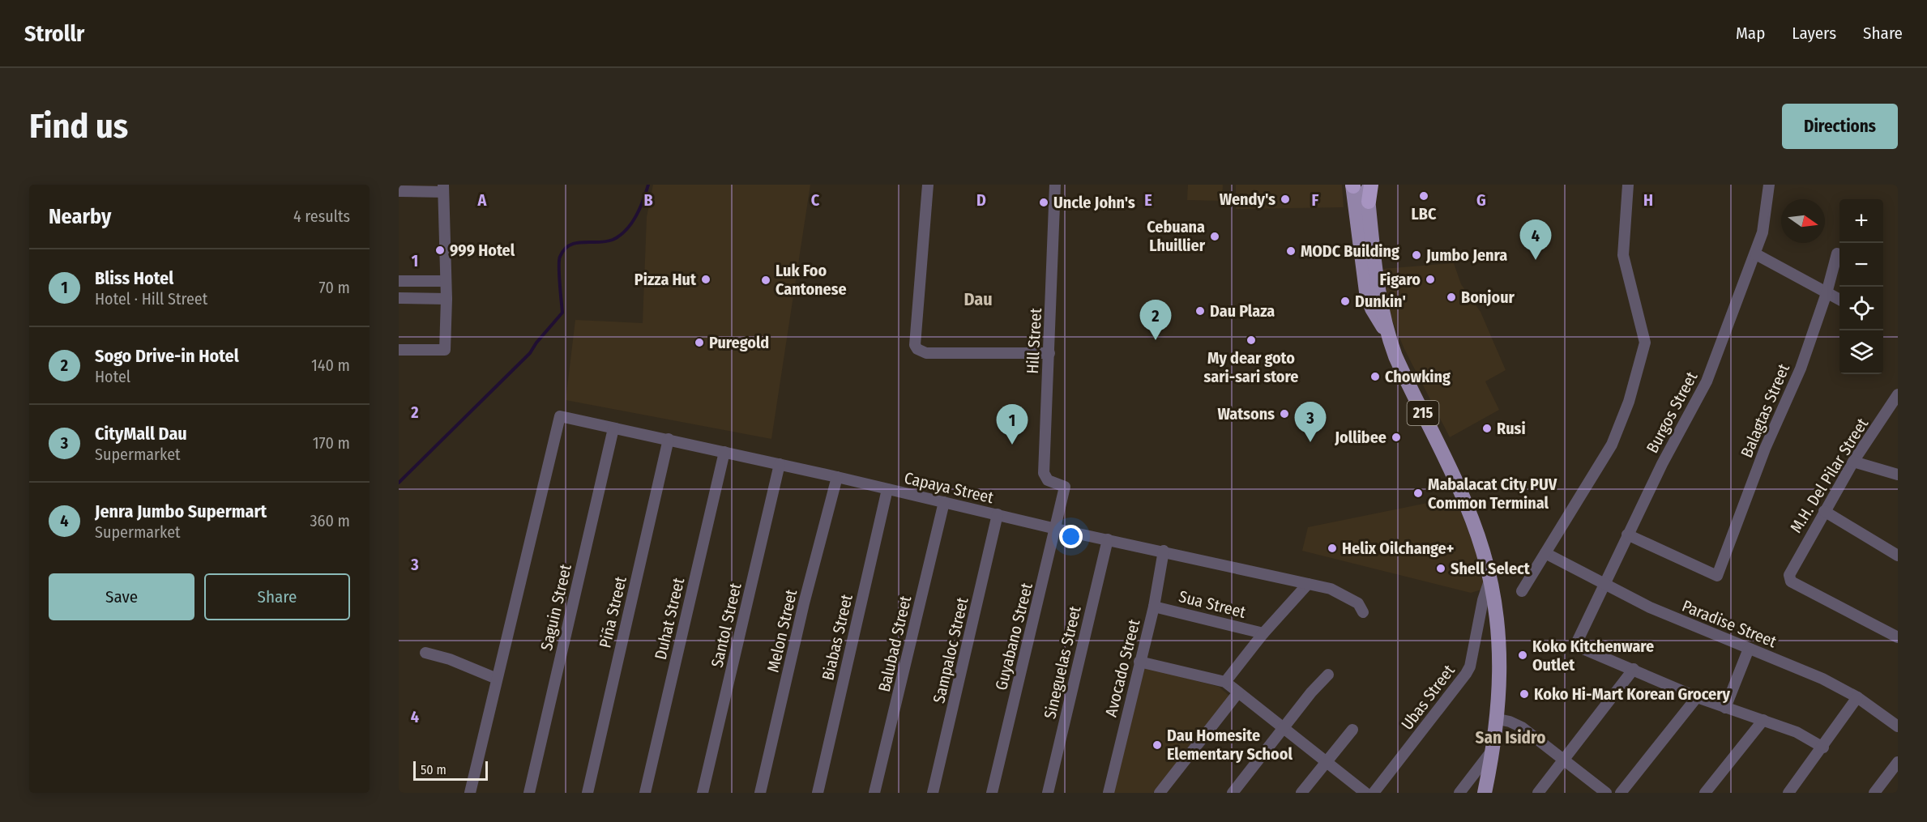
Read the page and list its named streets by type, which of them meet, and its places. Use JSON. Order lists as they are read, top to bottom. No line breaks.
{"streets":{"main road":["215"],"street":["Hill Street","Balagtas Street","Burgos Street","M.H. Del Pilar Street","Capaya Street","Sua Street","Saguin Street","Piña Street","Duhat Street","Paradise Street","Santol Street","Melon Street","Guyabano Street","Biabas Street","Balubad Street","Sampaloc Street","Sineguelas Street","Avocado Street","Ubas Street"]},"crossings":[["Hill Street","Guyabano Street"],["Balagtas Street","Burgos Street"],["Burgos Street","Paradise Street"],["215","Ubas Street"],["Capaya Street","Saguin Street"],["Capaya Street","Piña Street"],["Capaya Street","Duhat Street"],["Capaya Street","Santol Street"],["Capaya Street","Melon Street"],["Capaya Street","Guyabano Street"],["Capaya Street","Biabas Street"],["Capaya Street","Balubad Street"],["Capaya Street","Sampaloc Street"],["Capaya Street","Sineguelas Street"],["Capaya Street","Avocado Street"],["Sua Street","Avocado Street"]],"districts":["Dau","San Isidro"],"places":["LBC","Wendy's","Uncle John's","Cebuana Lhuillier","999 Hotel","MODC Building","Jumbo Jenra","Pizza Hut","Figaro","Luk Foo Cantonese","Bonjour","Dunkin'","Dau Plaza","My dear goto sari-sari store","Puregold","Chowking","Watsons","Rusi","Jollibee","Mabalacat City PUV Common Terminal","Helix Oilchange+","Shell Select","Koko Kitchenware Outlet","Koko Hi-Mart Korean Grocery","Dau Homesite Elementary School"],"scale_bar":"50 m","north":"right","page":{"header":"Strollr","nav":["Map","Layers","Share"],"buttons":["Directions",["Save","Share"]],"title":"Find us","heading":["Nearby","4 results"],"map_buttons":["+","−"],"pins":["4","2","3","1"],"list":[{"mark":"1","name":"Bliss Hotel","note":"Hotel · Hill Street","value":"70 m"},{"mark":"2","name":"Sogo Drive-in Hotel","note":"Hotel","value":"140 m"},{"mark":"3","name":"CityMall Dau","note":"Supermarket","value":"170 m"},{"mark":"4","name":"Jenra Jumbo Supermart","note":"Supermarket","value":"360 m"}],"scale":"50 m"},"grid":{"columns":["A","B","C","D","E","F","G","H"],"rows":["1","2","3","4"]}}
